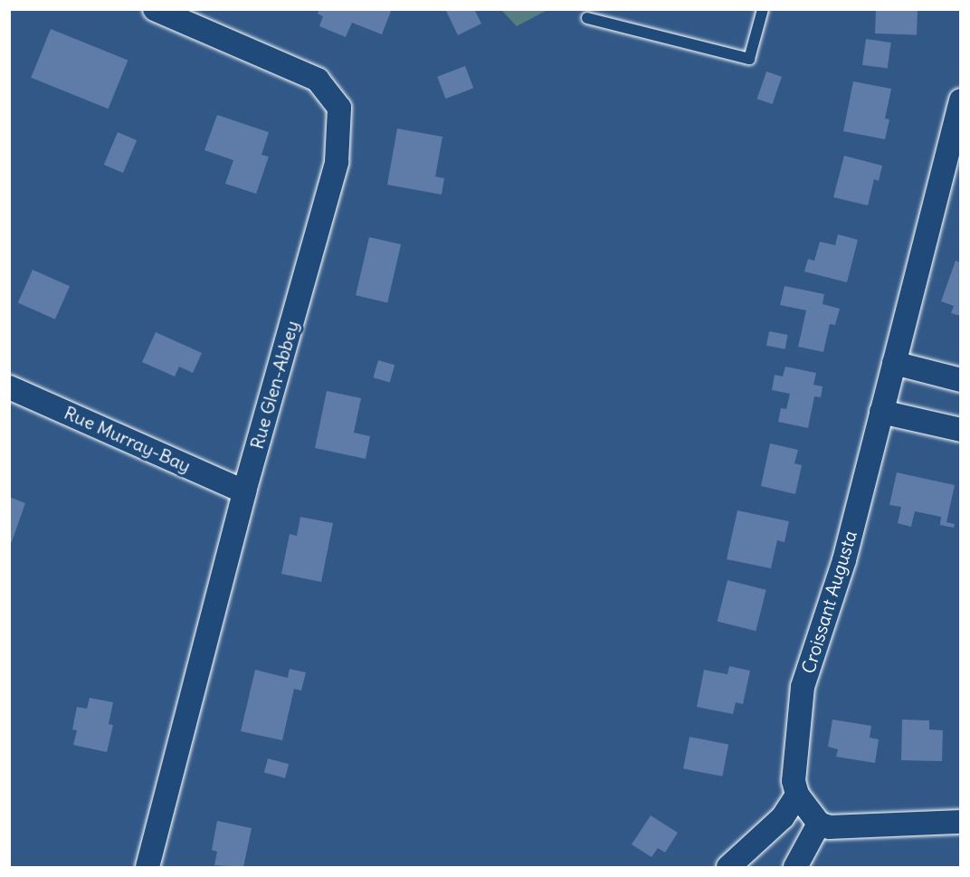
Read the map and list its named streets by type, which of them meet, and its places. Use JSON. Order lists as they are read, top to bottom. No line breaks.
{"streets":{"street":["Rue Glen-Abbey","Rue Murray-Bay","Croissant Augusta"]},"crossings":[["Rue Glen-Abbey","Rue Murray-Bay"]]}
